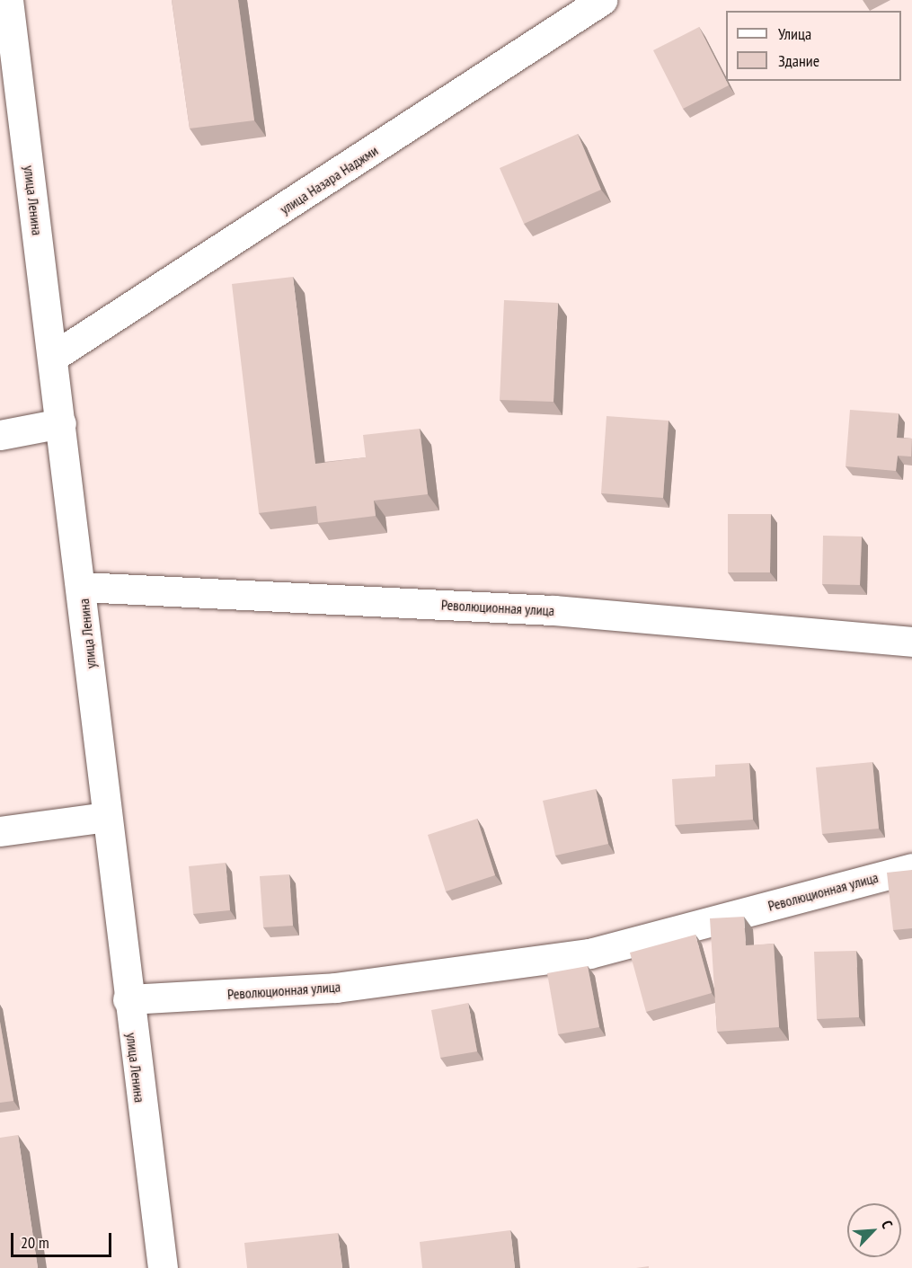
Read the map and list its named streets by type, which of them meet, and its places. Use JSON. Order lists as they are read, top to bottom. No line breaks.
{"streets":{"street":["улица Назара Наджми","улица Ленина","Революционная улица"]},"crossings":[["улица Назара Наджми","улица Ленина"],["улица Ленина","Революционная улица"]],"legend":["Улица","Здание"],"scale_bar":"20 m","north":"top right"}
